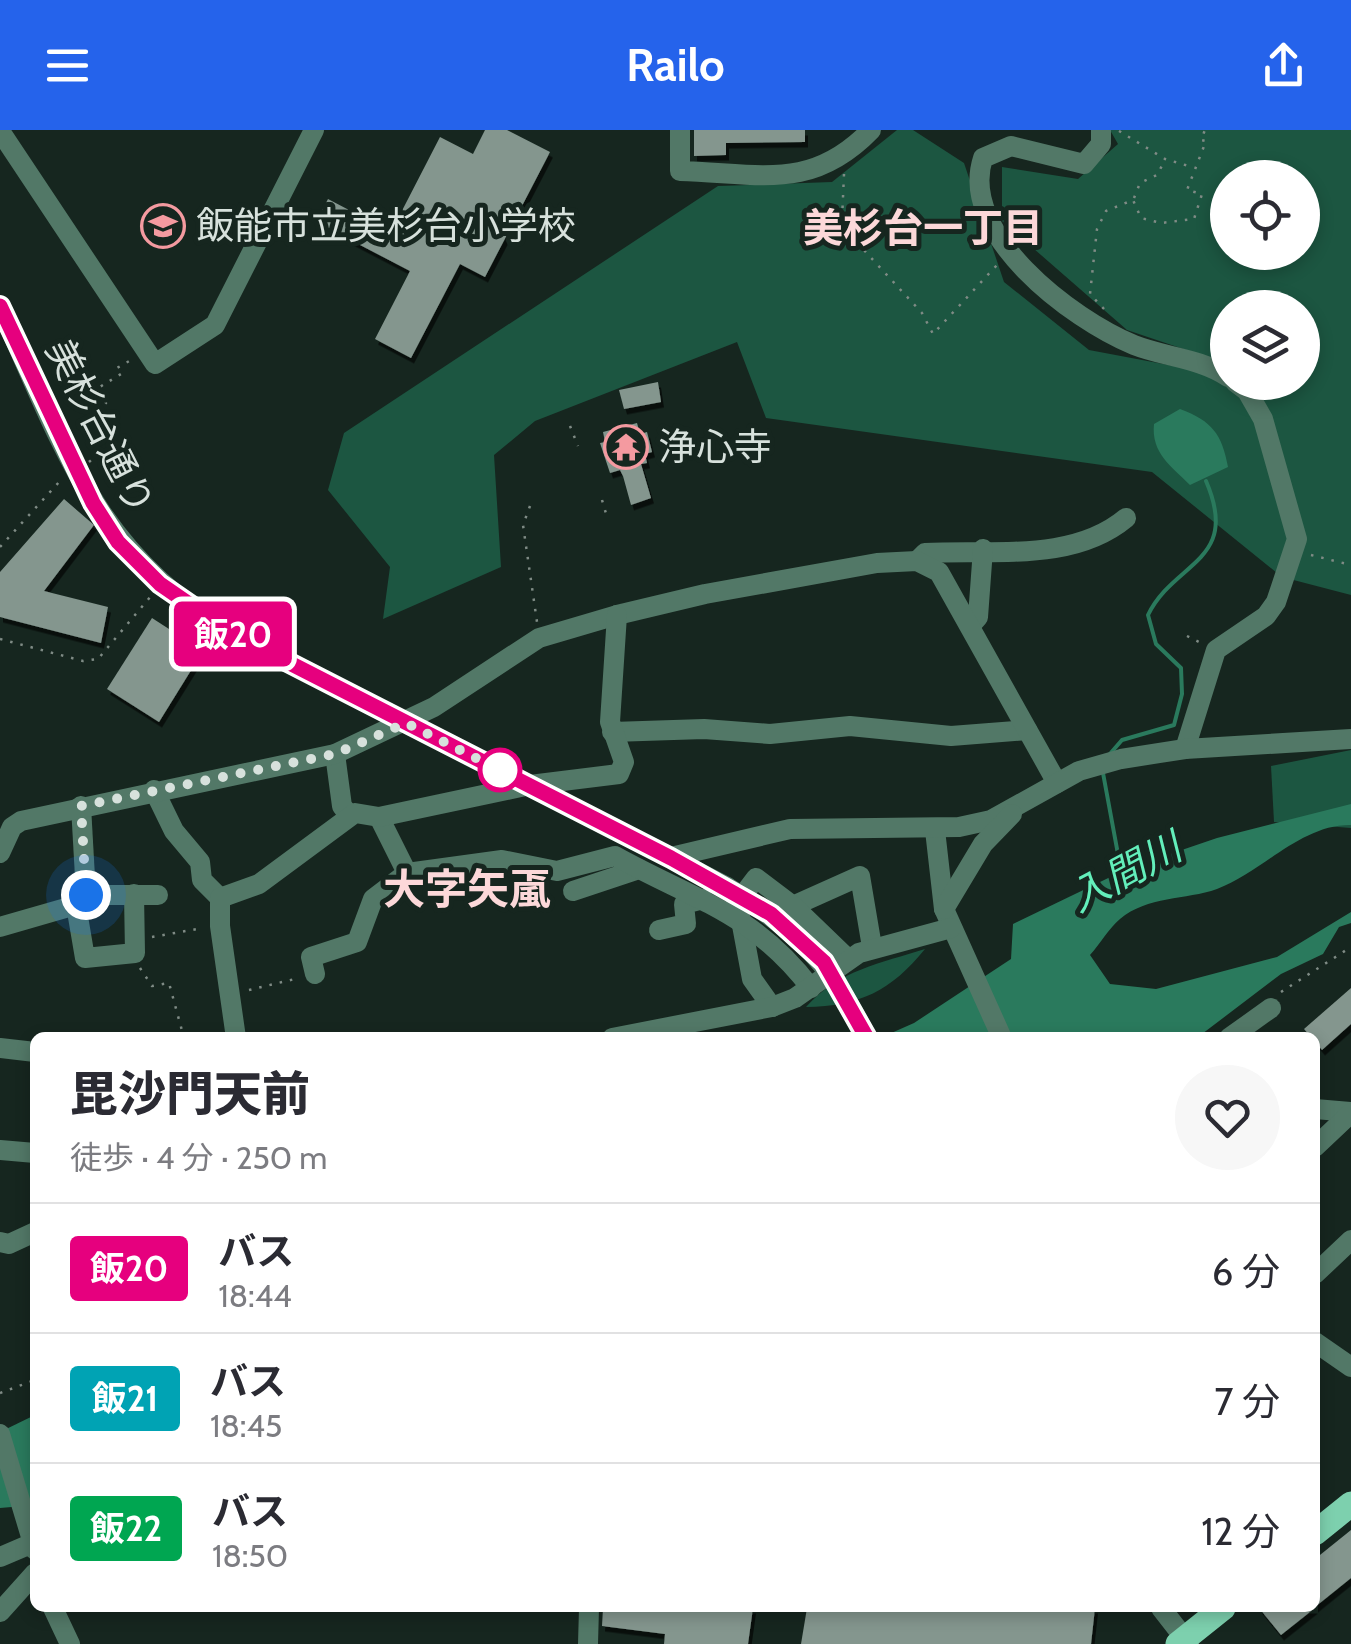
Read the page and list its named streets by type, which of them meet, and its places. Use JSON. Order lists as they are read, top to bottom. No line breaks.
{"streets":{"street":["美杉台通り"]},"districts":["美杉台一丁目","大字矢颪"],"water":["入間川"],"places":{"school or university":["飯能市立美杉台小学校"],"temple":["浄心寺"]},"lines":["bus line 飯20"],"page":{"header":"Railo","on_map":"飯20","heading":["毘沙門天前","徒歩 · 4 分 · 250 m"],"list":[{"mark":"飯20","name":"バス","note":"18:44","value":"6 分"},{"mark":"飯21","name":"バス","note":"18:45","value":"7 分"},{"mark":"飯22","name":"バス","note":"18:50","value":"12 分"}]}}
